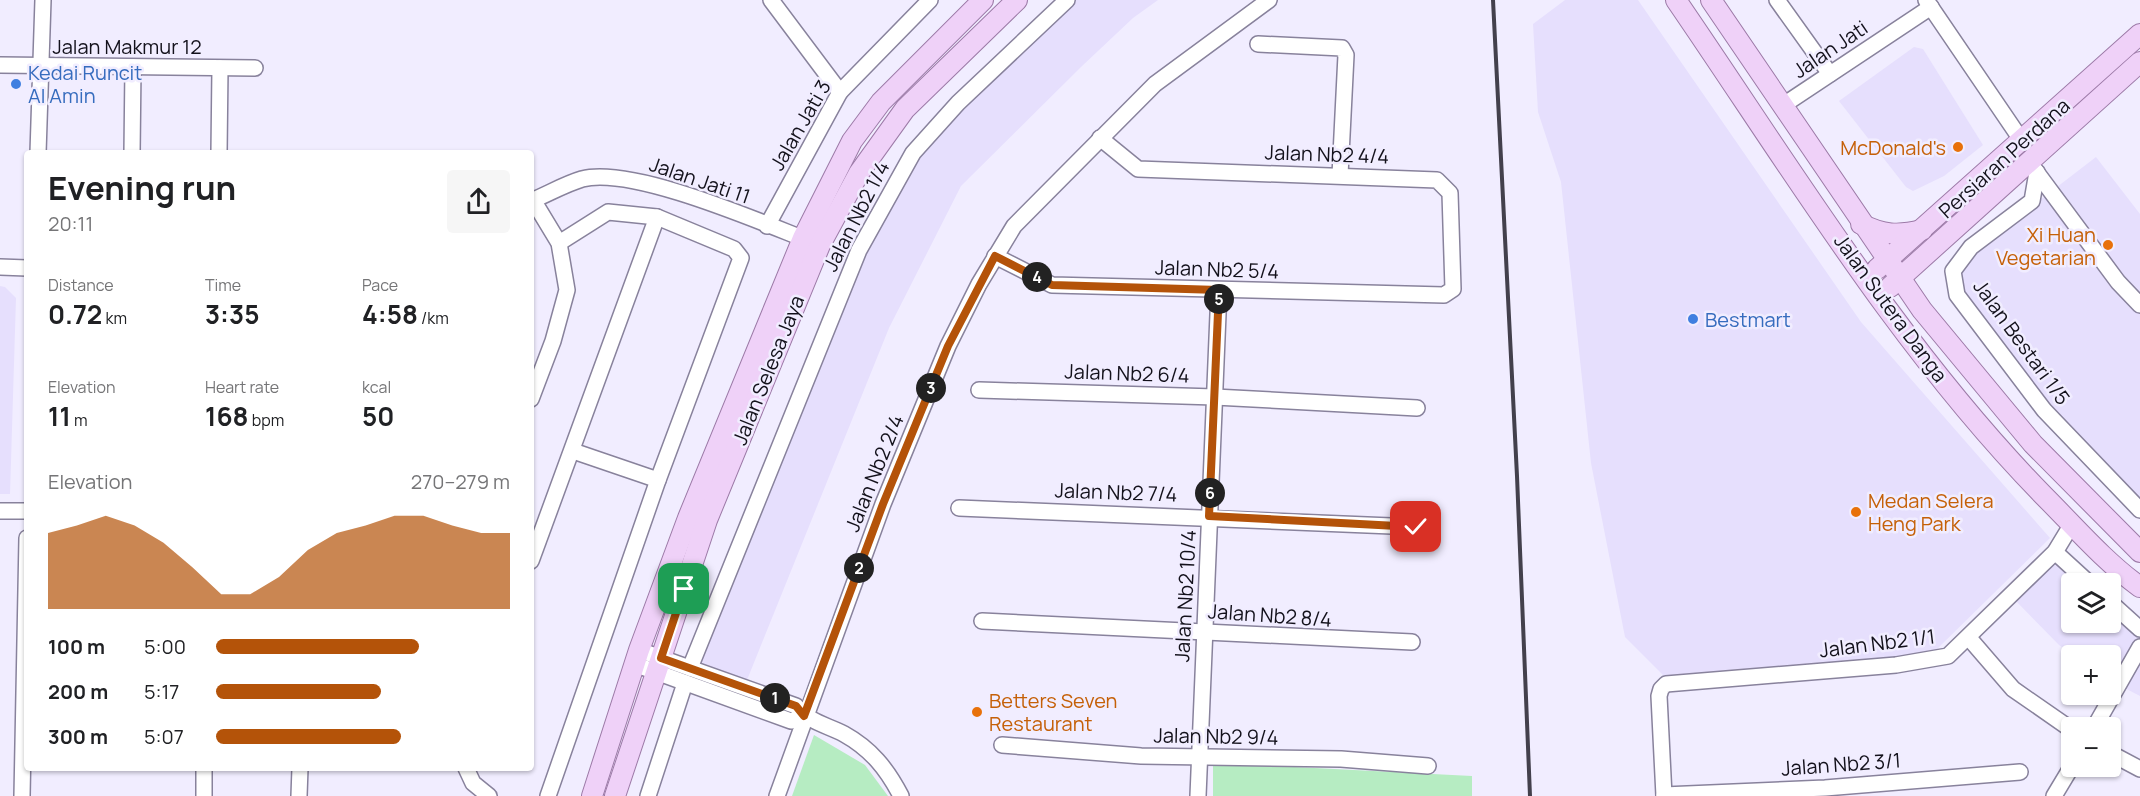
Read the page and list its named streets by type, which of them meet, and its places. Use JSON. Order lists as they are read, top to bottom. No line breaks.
{"streets":{"main road":["Persiaran Perdana","Jalan Sutera Danga","Jalan Selesa Jaya"],"street":["Jalan Makmur 12","Jalan Jati","Jalan Jati 3","Jalan Nb2 4/4","Jalan Jati 11","Jalan Nb2 1/4","Jalan Nb2 5/4","Jalan Bestari 1/5","Jalan Nb2 6/4","Jalan Nb2 2/4","Jalan Nb2 7/4","Jalan Nb2 10/4","Jalan Nb2 8/4","Jalan Nb2 1/1","Jalan Nb2 9/4","Jalan Nb2 3/1"]},"crossings":[["Jalan Jati","Jalan Sutera Danga"],["Jalan Jati 3","Jalan Jati 11"],["Jalan Nb2 4/4","Jalan Nb2 5/4"],["Jalan Nb2 4/4","Jalan Nb2 2/4"],["Persiaran Perdana","Jalan Sutera Danga"],["Jalan Jati 11","Jalan Selesa Jaya"],["Jalan Nb2 5/4","Jalan Nb2 2/4"],["Jalan Nb2 5/4","Jalan Nb2 10/4"],["Jalan Sutera Danga","Jalan Nb2 1/1"],["Jalan Nb2 6/4","Jalan Nb2 10/4"],["Jalan Nb2 7/4","Jalan Nb2 10/4"],["Jalan Nb2 10/4","Jalan Nb2 8/4"],["Jalan Nb2 10/4","Jalan Nb2 9/4"],["Jalan Nb2 1/1","Jalan Nb2 3/1"]],"places":["Kedai Runcit Al Amin","McDonald's","Xi Huan Vegetarian","Bestmart","Medan Selera Heng Park","Betters Seven Restaurant"],"page":{"heading":["Evening run","20:11"],"stats":[["Distance","0.72 km"],["Time","3:35"],["Pace","4:58 /km"],["Elevation","11 m"],["Heart rate","168 bpm"],["kcal","50"]],"pins":["4","5","3","6","2","1"],"chart":["Elevation","270–279 m"],"map_buttons":["+","−"],"list":[{"name":"100 m","note":"5:00"},{"name":"200 m","note":"5:17"},{"name":"300 m","note":"5:07"}]}}
